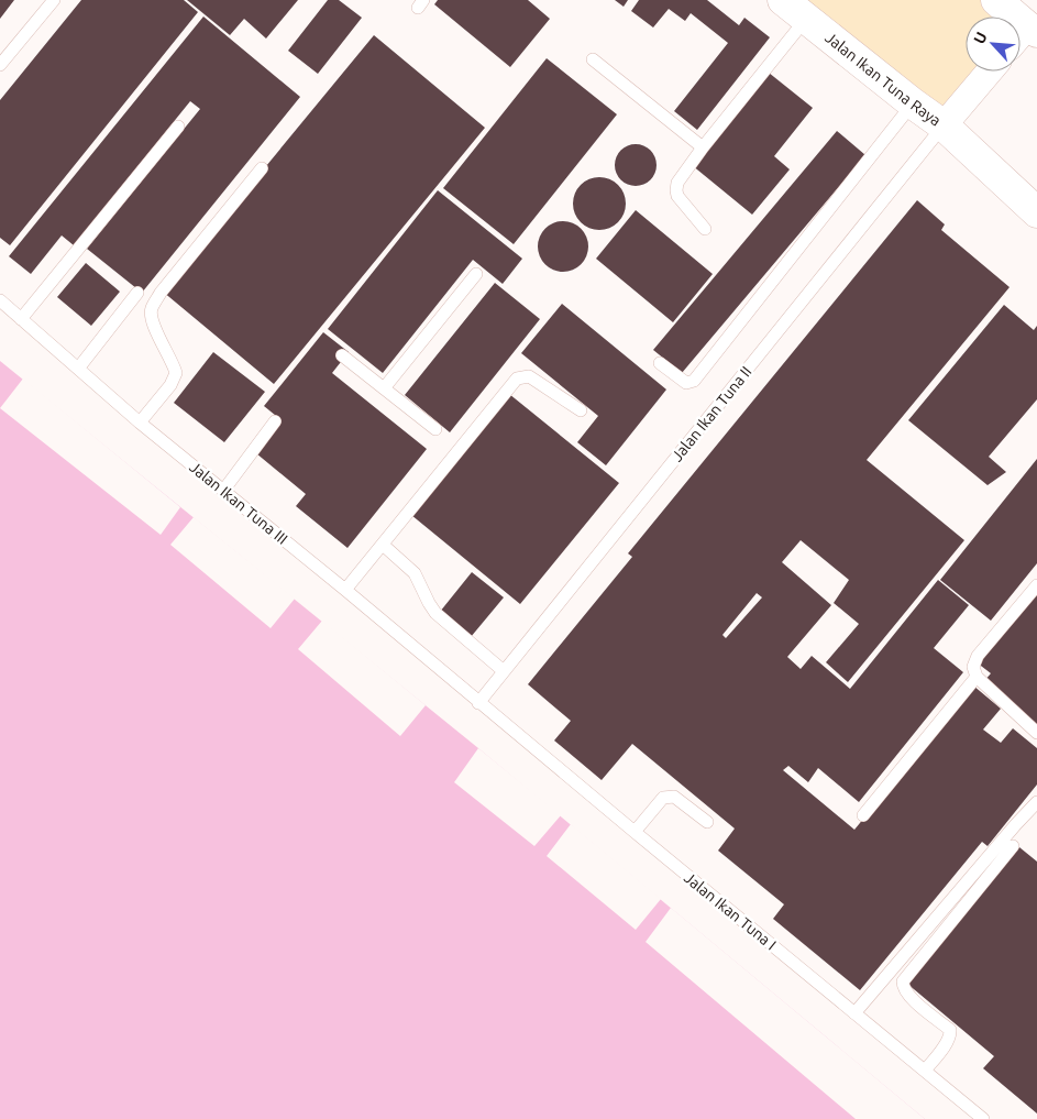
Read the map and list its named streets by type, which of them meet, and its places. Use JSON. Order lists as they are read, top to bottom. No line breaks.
{"streets":{"street":["Jalan Ikan Tuna Raya"],"lane":["Jalan Ikan Tuna II","Jalan Ikan Tuna III","Jalan Ikan Tuna I"]},"crossings":[["Jalan Ikan Tuna Raya","Jalan Ikan Tuna II"],["Jalan Ikan Tuna II","Jalan Ikan Tuna III"],["Jalan Ikan Tuna II","Jalan Ikan Tuna I"],["Jalan Ikan Tuna III","Jalan Ikan Tuna I"]],"north":"top left"}
